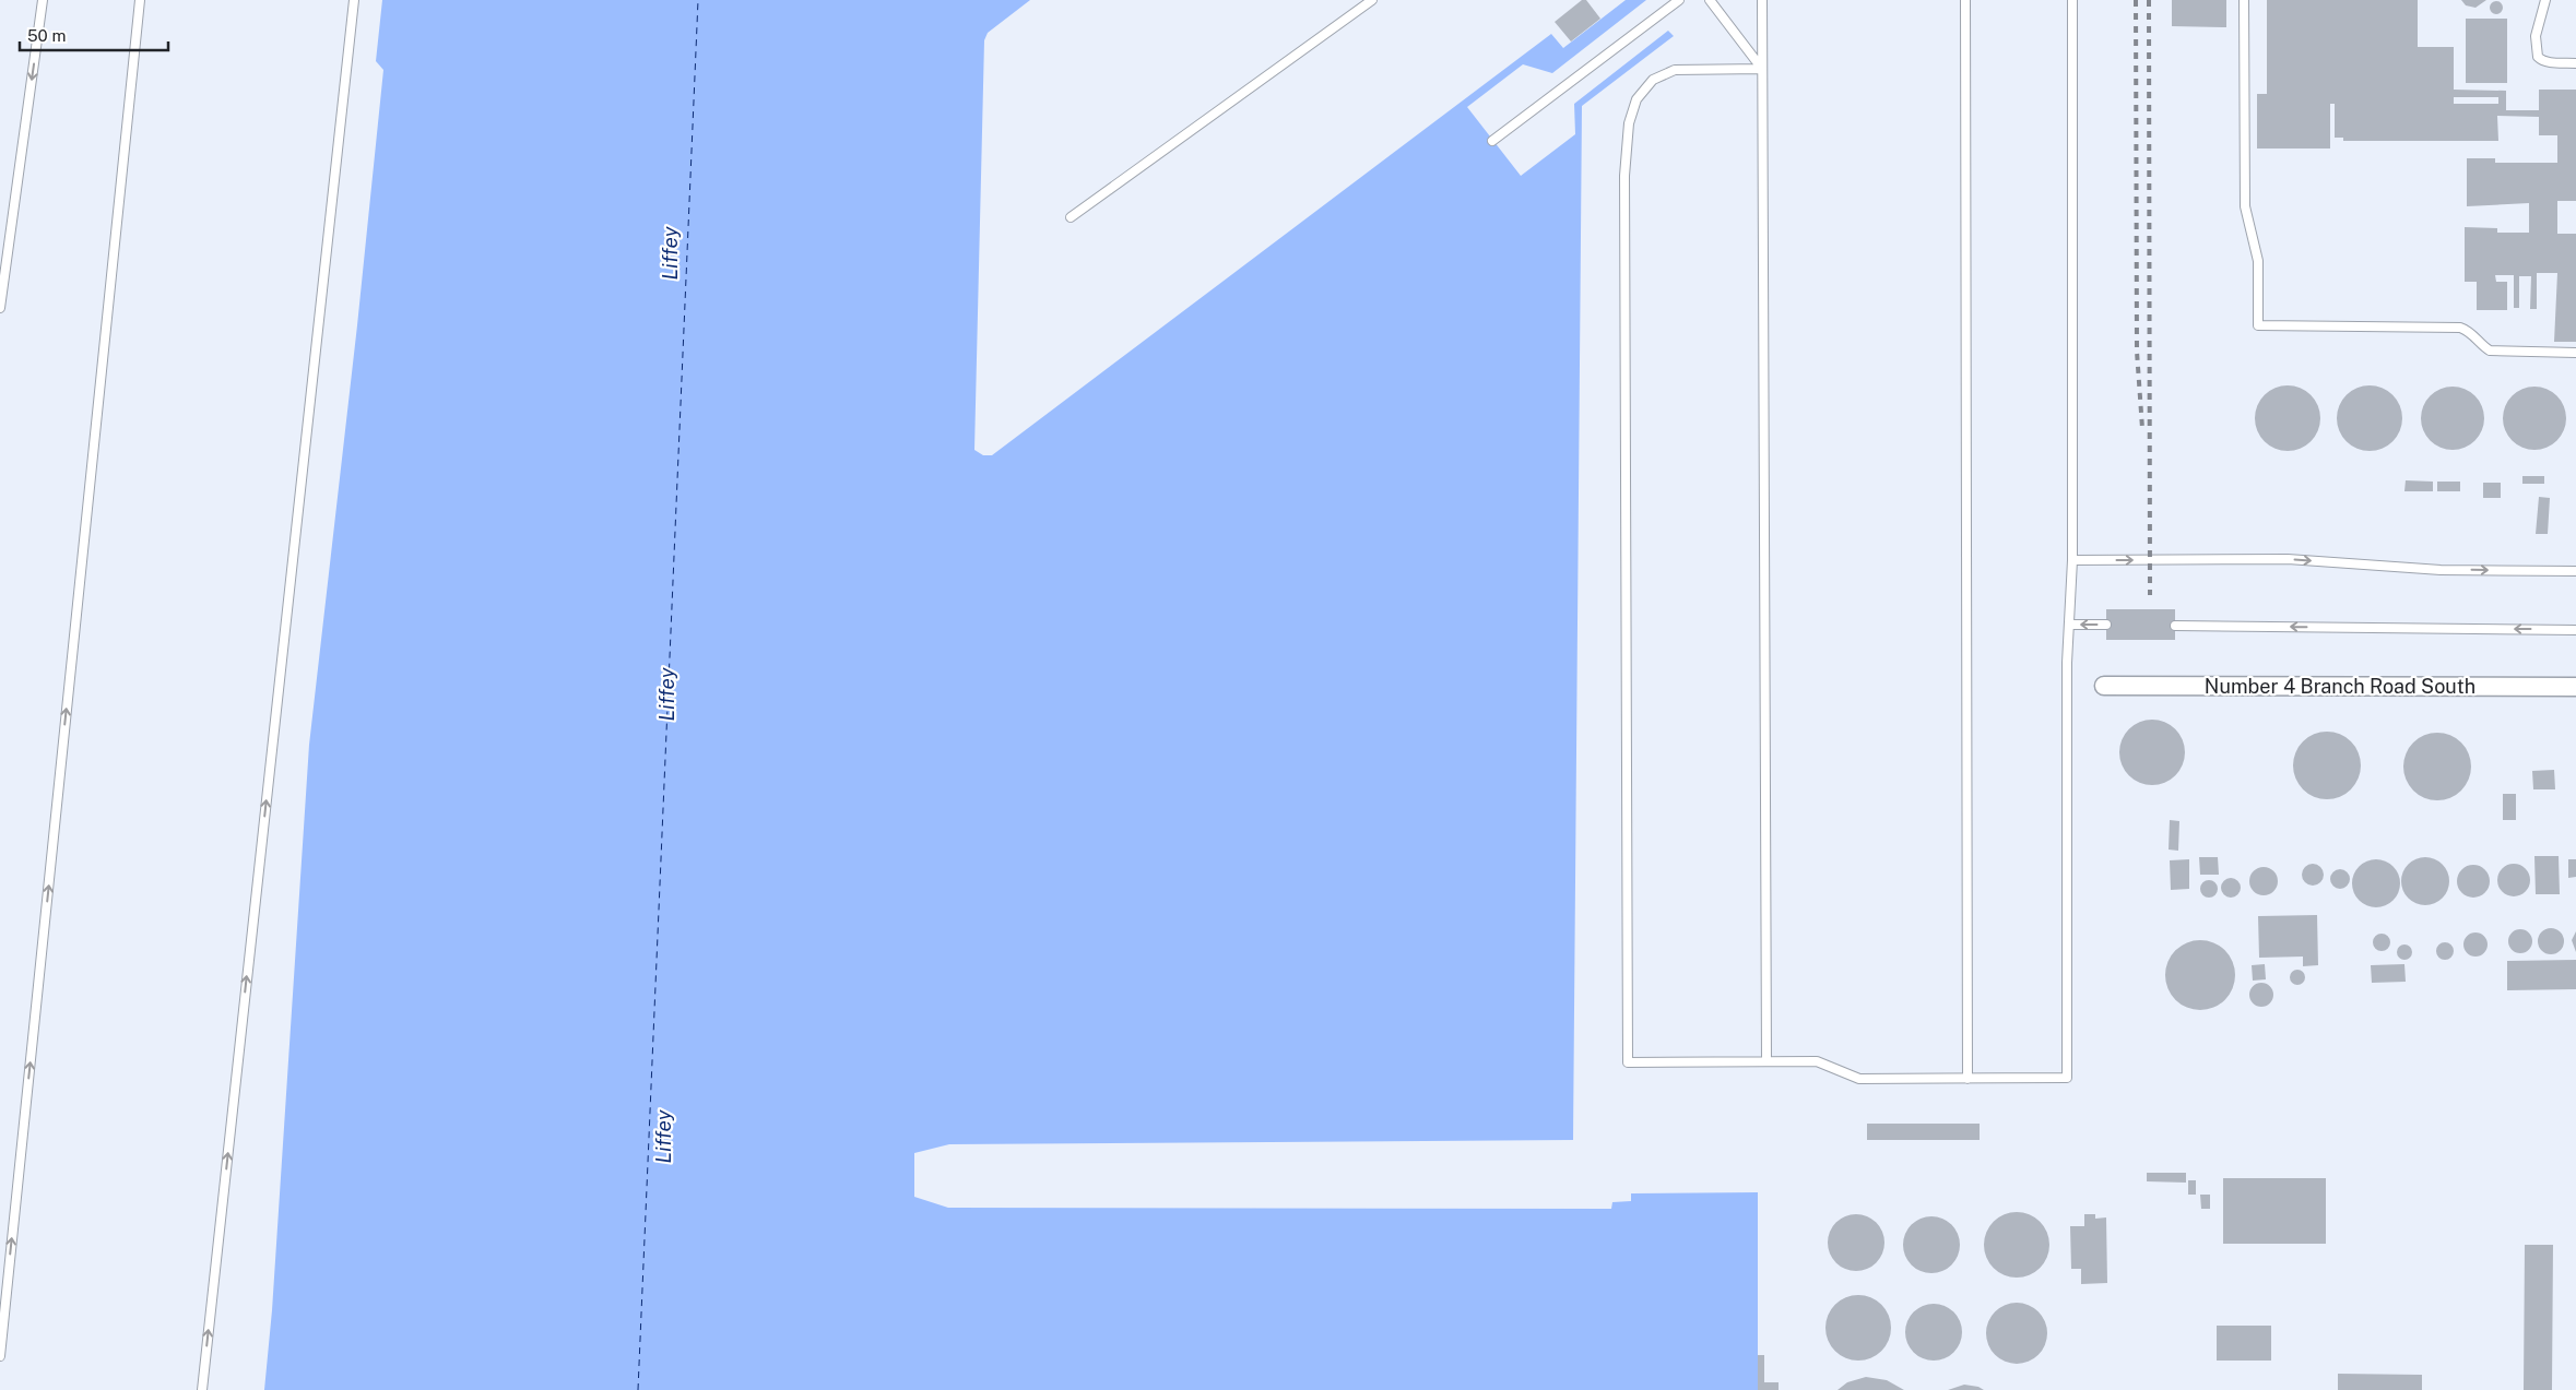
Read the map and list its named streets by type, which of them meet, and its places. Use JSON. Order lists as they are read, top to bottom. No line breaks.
{"streets":{"street":["Number 4 Branch Road South"]},"water":["Liffey"],"scale_bar":"50 m"}
